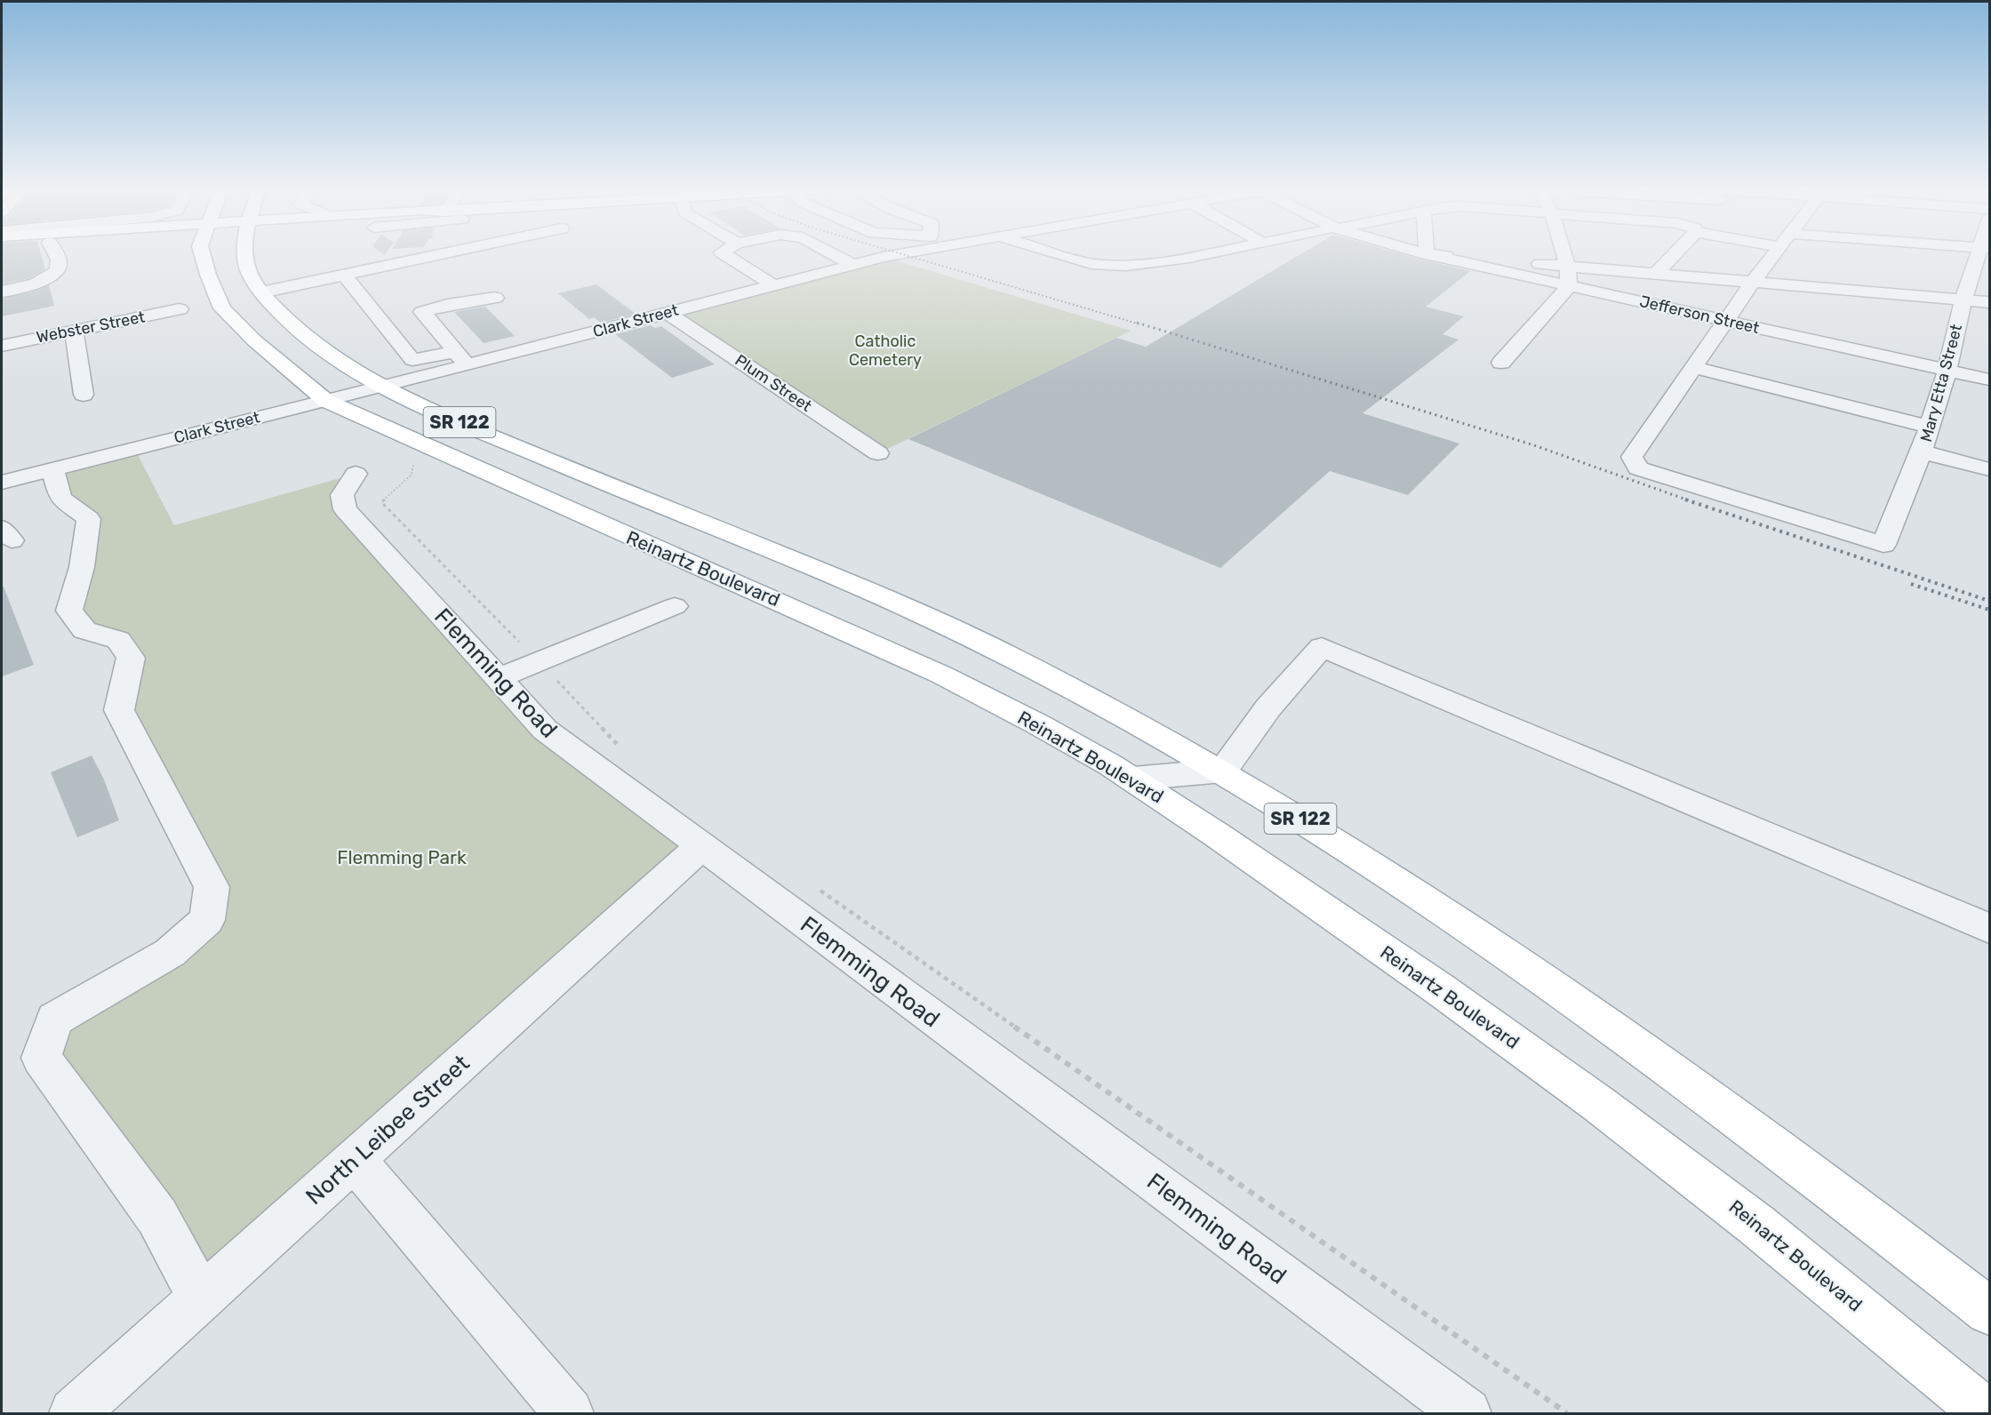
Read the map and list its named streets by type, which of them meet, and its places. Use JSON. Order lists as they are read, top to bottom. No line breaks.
{"streets":{"main road":["SR 122","Reinartz Boulevard"],"street":["Jefferson Street","Clark Street","Webster Street","Plum Street","Mary Etta Street","Flemming Road","North Leibee Street"]},"crossings":[["Jefferson Street","Mary Etta Street"],["Clark Street","Plum Street"],["Clark Street","SR 122"],["Clark Street","Reinartz Boulevard"],["Flemming Road","North Leibee Street"]],"parks":["Catholic Cemetery","Flemming Park"]}
